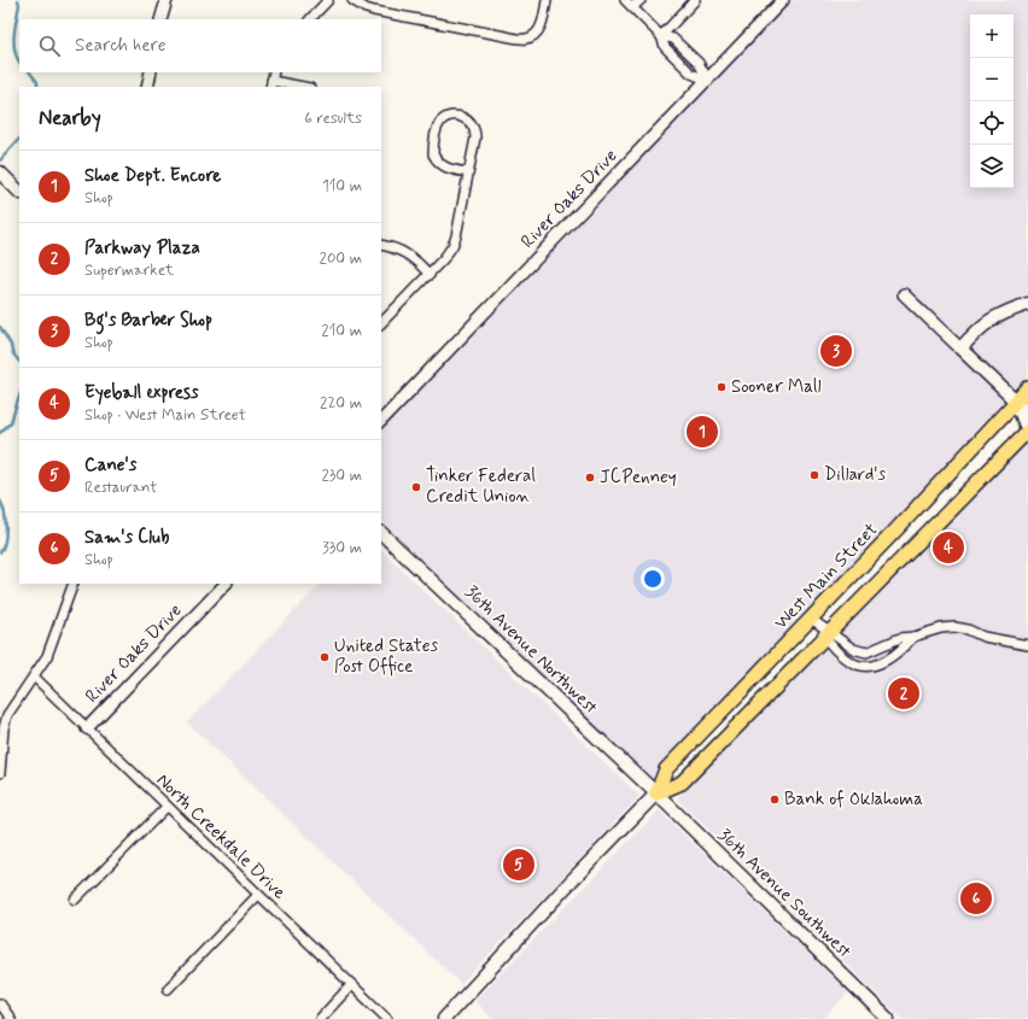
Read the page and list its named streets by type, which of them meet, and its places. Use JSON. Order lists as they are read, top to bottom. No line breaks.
{"streets":{"main road":["West Main Street","36th Avenue Northwest","36th Avenue Southwest"],"street":["River Oaks Drive","North Creekdale Drive"]},"crossings":[["River Oaks Drive","North Creekdale Drive"],["West Main Street","36th Avenue Northwest"],["West Main Street","36th Avenue Southwest"],["36th Avenue Northwest","36th Avenue Southwest"]],"places":["Sooner Mall","Dillard's","JCPenney","Tinker Federal Credit Union","United States Post Office","Bank of Oklahoma"],"page":{"map_buttons":["+","−"],"search":"Search here","heading":["Nearby","6 results"],"list":[{"mark":"1","name":"Shoe Dept. Encore","note":"Shop","value":"110 m"},{"mark":"2","name":"Parkway Plaza","note":"Supermarket","value":"200 m"},{"mark":"3","name":"Bg's Barber Shop","note":"Shop","value":"210 m"},{"mark":"4","name":"Eyeball express","note":"Shop · West Main Street","value":"220 m"},{"mark":"5","name":"Cane's","note":"Restaurant","value":"230 m"},{"mark":"6","name":"Sam's Club","note":"Shop","value":"330 m"}],"pins":["3","1","4","2","5","6"]}}
